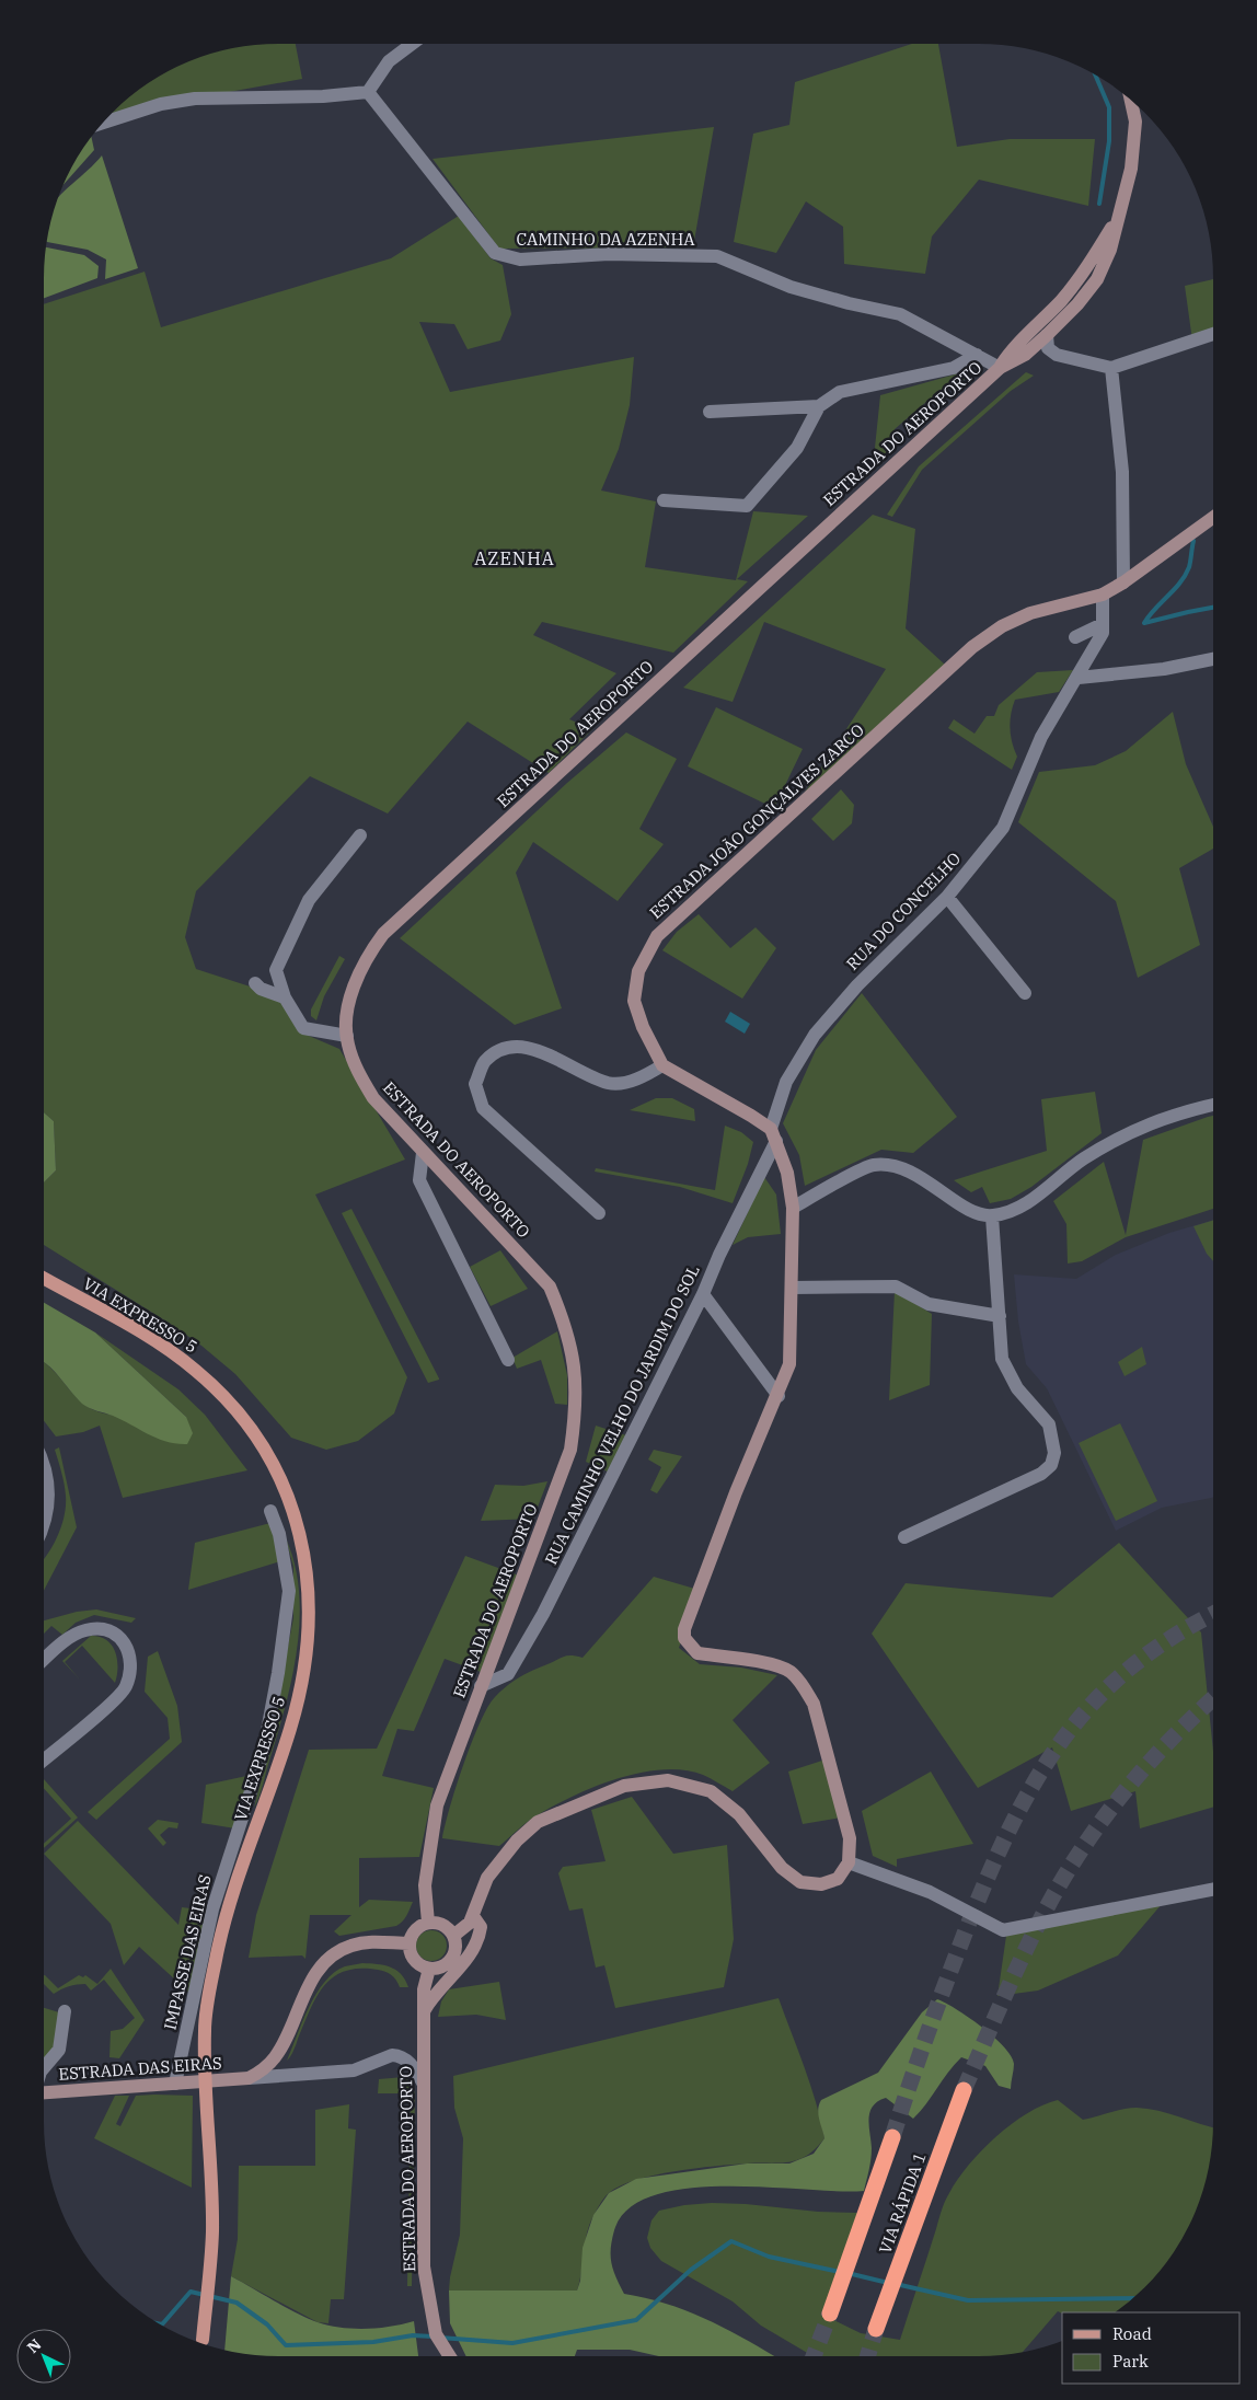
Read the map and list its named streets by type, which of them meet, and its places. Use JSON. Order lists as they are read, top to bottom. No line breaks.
{"streets":{"highway":["VIA RÁPIDA 1"],"main road":["ESTRADA DO AEROPORTO","ESTRADA JOÃO GONÇALVES ZARCO","VIA EXPRESSO 5","ESTRADA DAS EIRAS"],"street":["CAMINHO DA AZENHA","RUA DO CONCELHO","RUA CAMINHO VELHO DO JARDIM DO SOL","IMPASSE DAS EIRAS"]},"crossings":[["CAMINHO DA AZENHA","ESTRADA DO AEROPORTO"],["ESTRADA DO AEROPORTO","RUA CAMINHO VELHO DO JARDIM DO SOL"],["ESTRADA DO AEROPORTO","ESTRADA DAS EIRAS"],["ESTRADA JOÃO GONÇALVES ZARCO","RUA DO CONCELHO"],["RUA DO CONCELHO","RUA CAMINHO VELHO DO JARDIM DO SOL"],["IMPASSE DAS EIRAS","ESTRADA DAS EIRAS"]],"districts":["AZENHA"],"legend":["Road","Park"],"north":"top left"}
